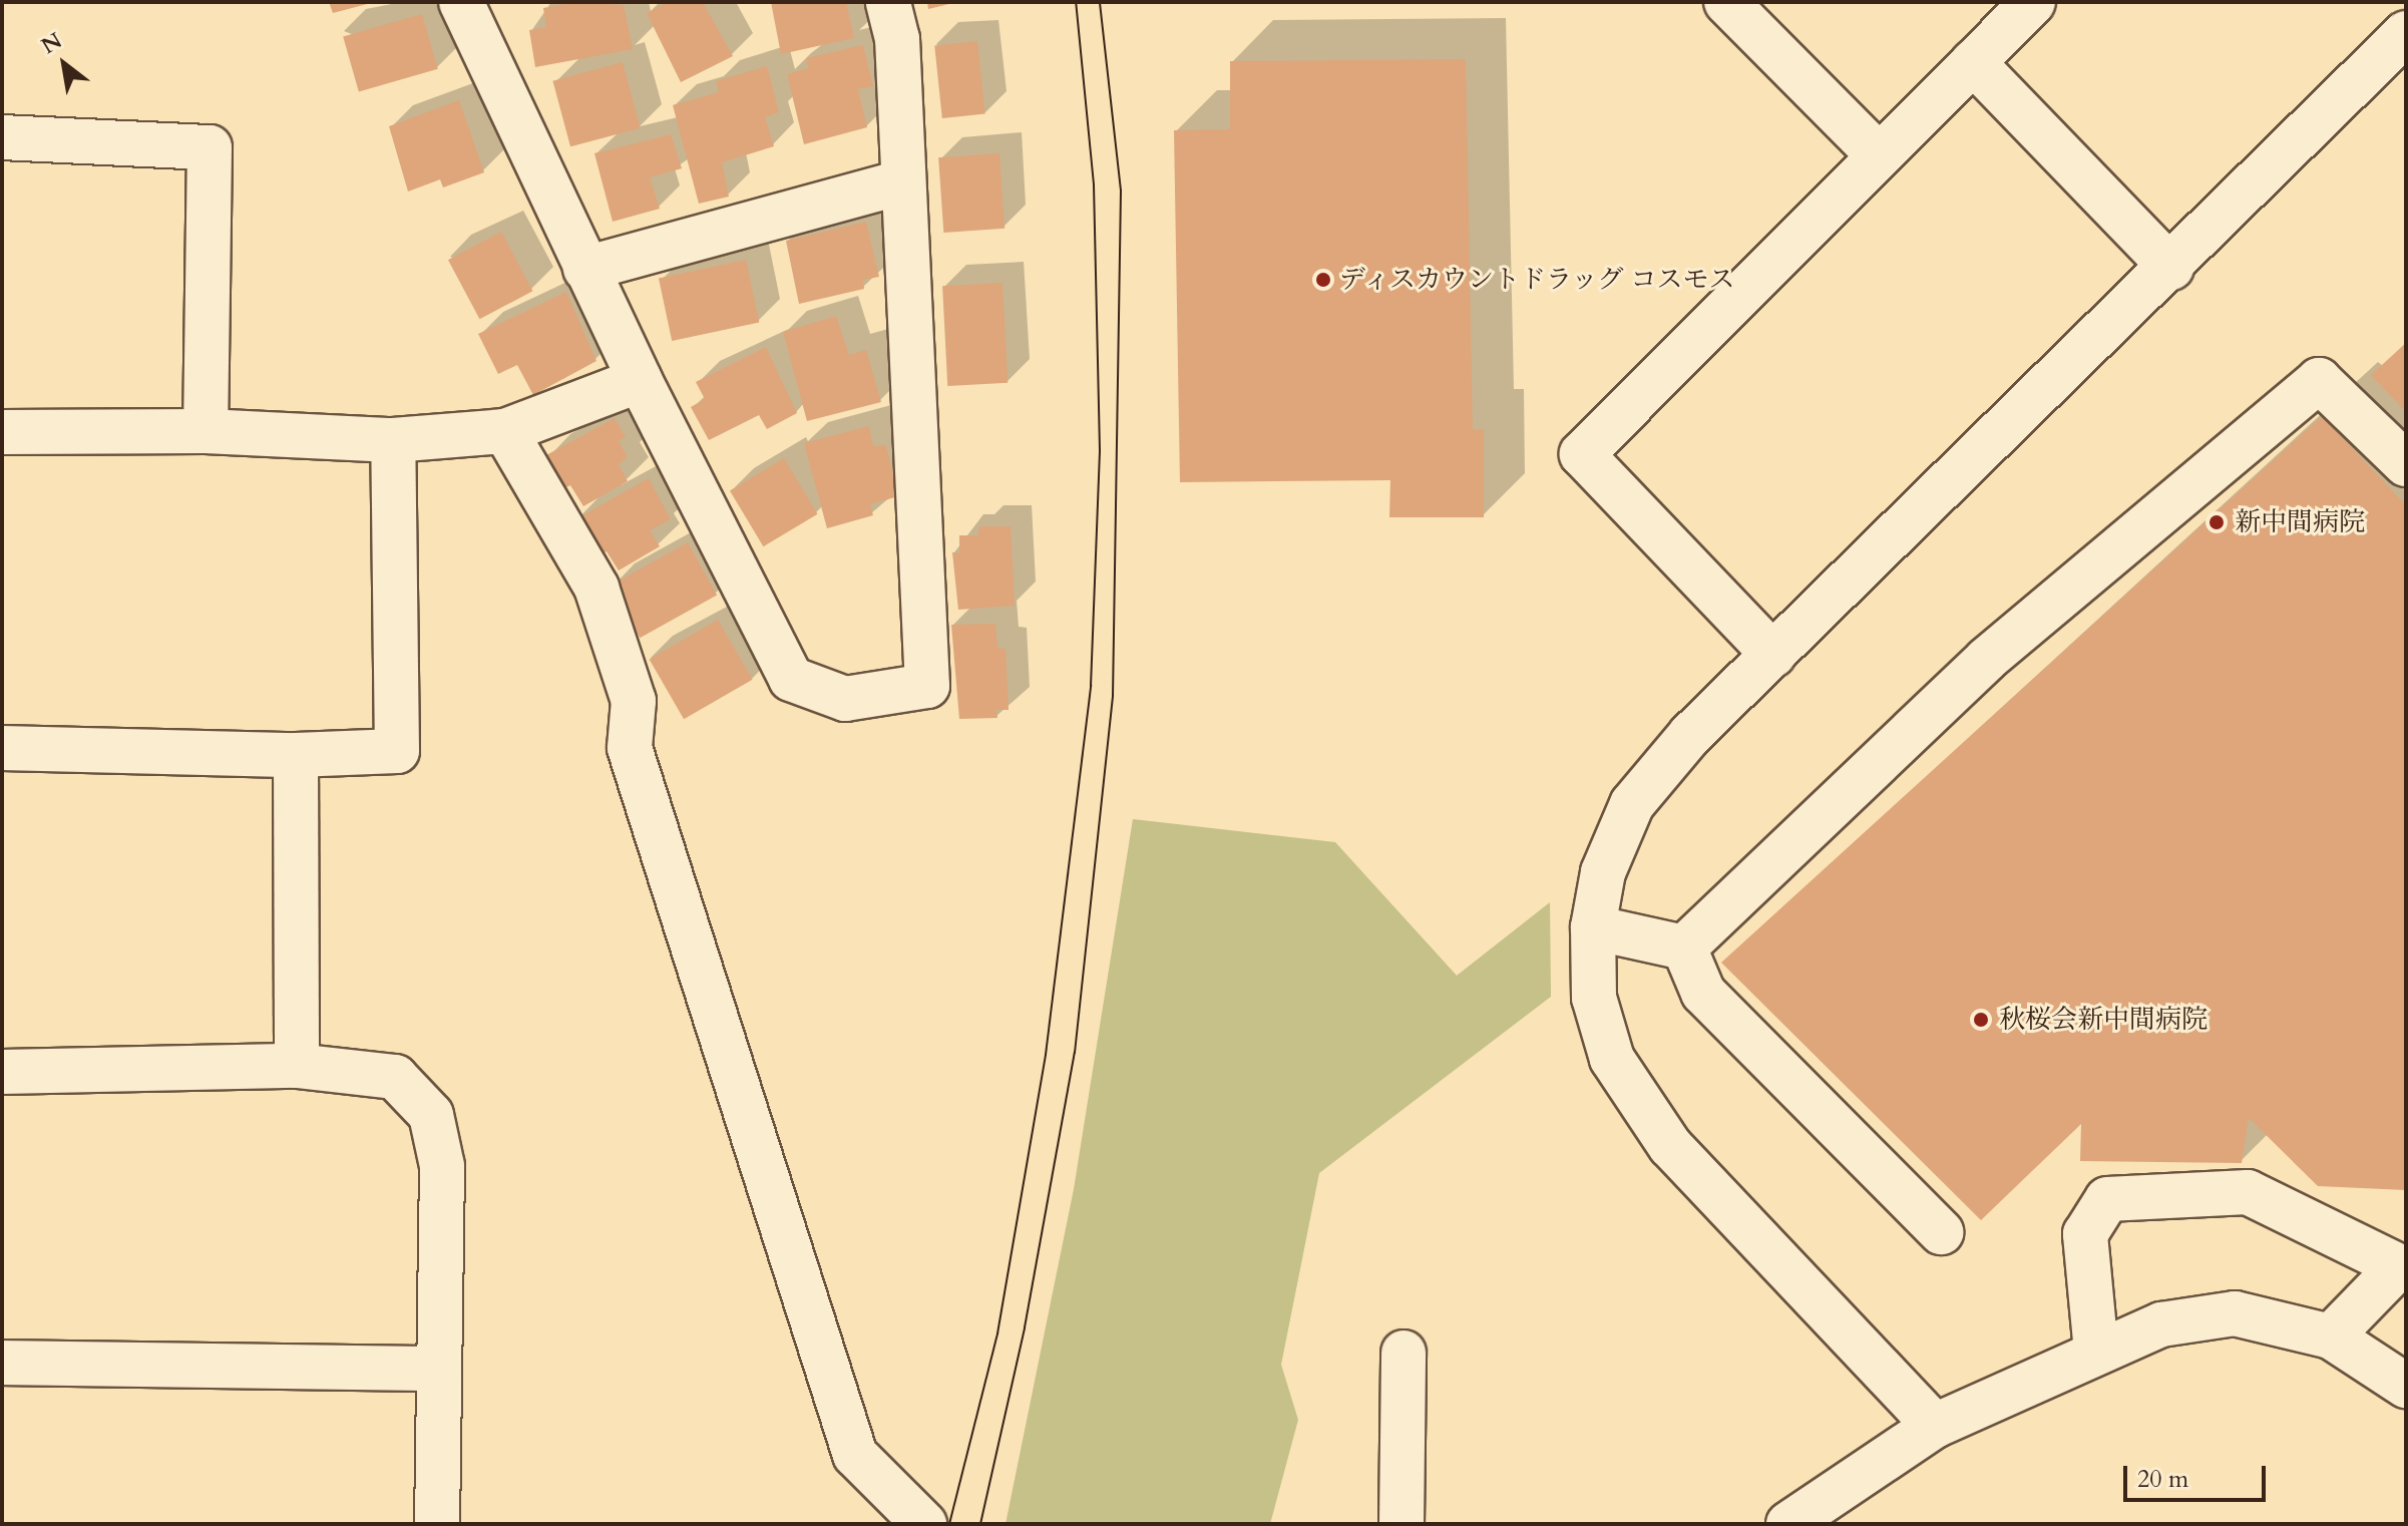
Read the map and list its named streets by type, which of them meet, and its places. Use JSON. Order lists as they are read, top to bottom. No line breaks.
{"places":["ディスカウントドラッグ コスモス","新中間病院","秋桜会新中間病院"],"scale_bar":"20 m","north":"top left"}
